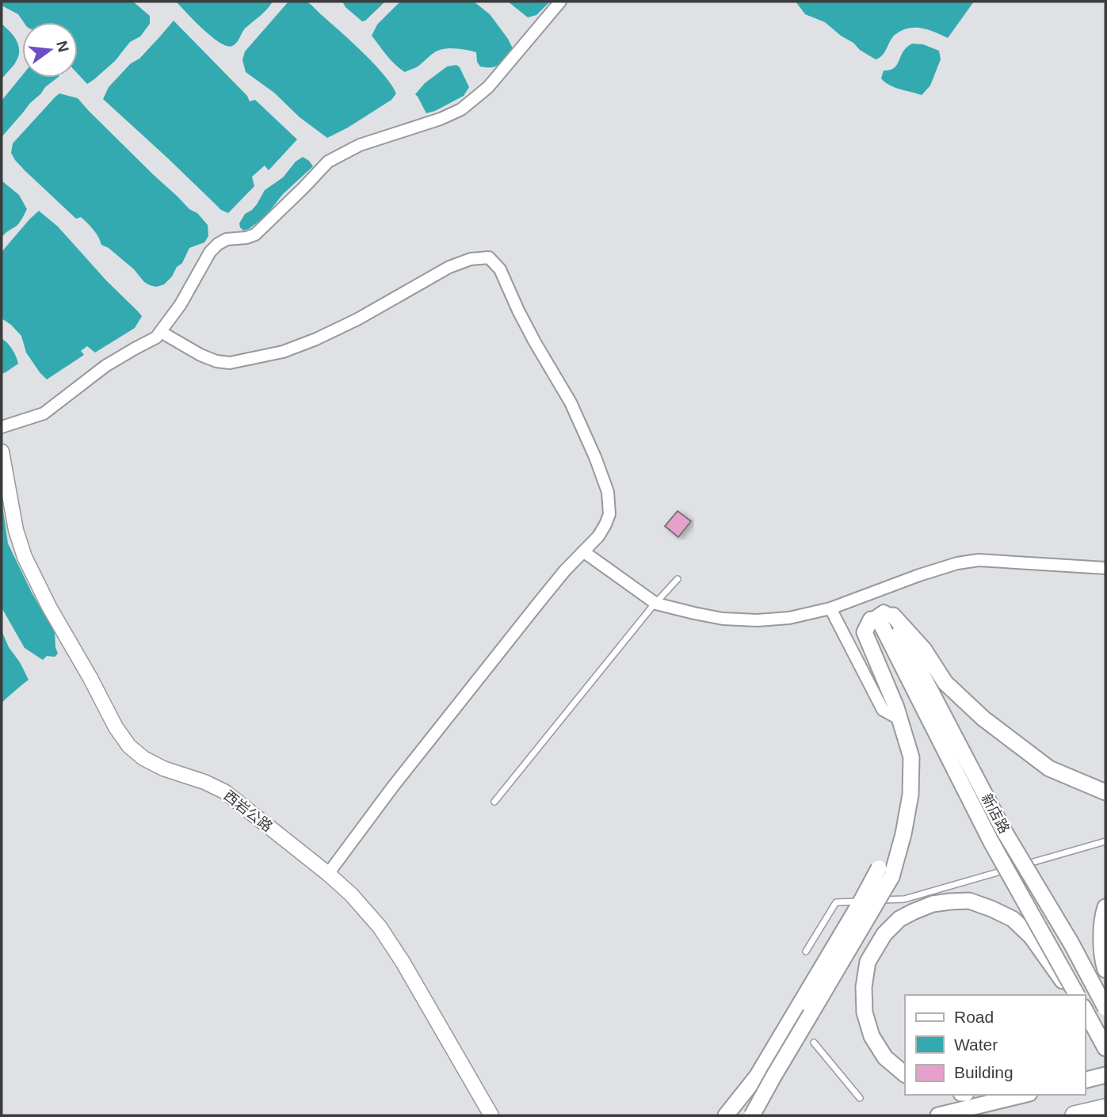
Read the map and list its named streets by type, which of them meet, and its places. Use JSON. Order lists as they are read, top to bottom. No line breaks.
{"streets":{"main road":["新店路"],"street":["西岩公路"]},"legend":["Road","Water","Building"],"north":"right"}
